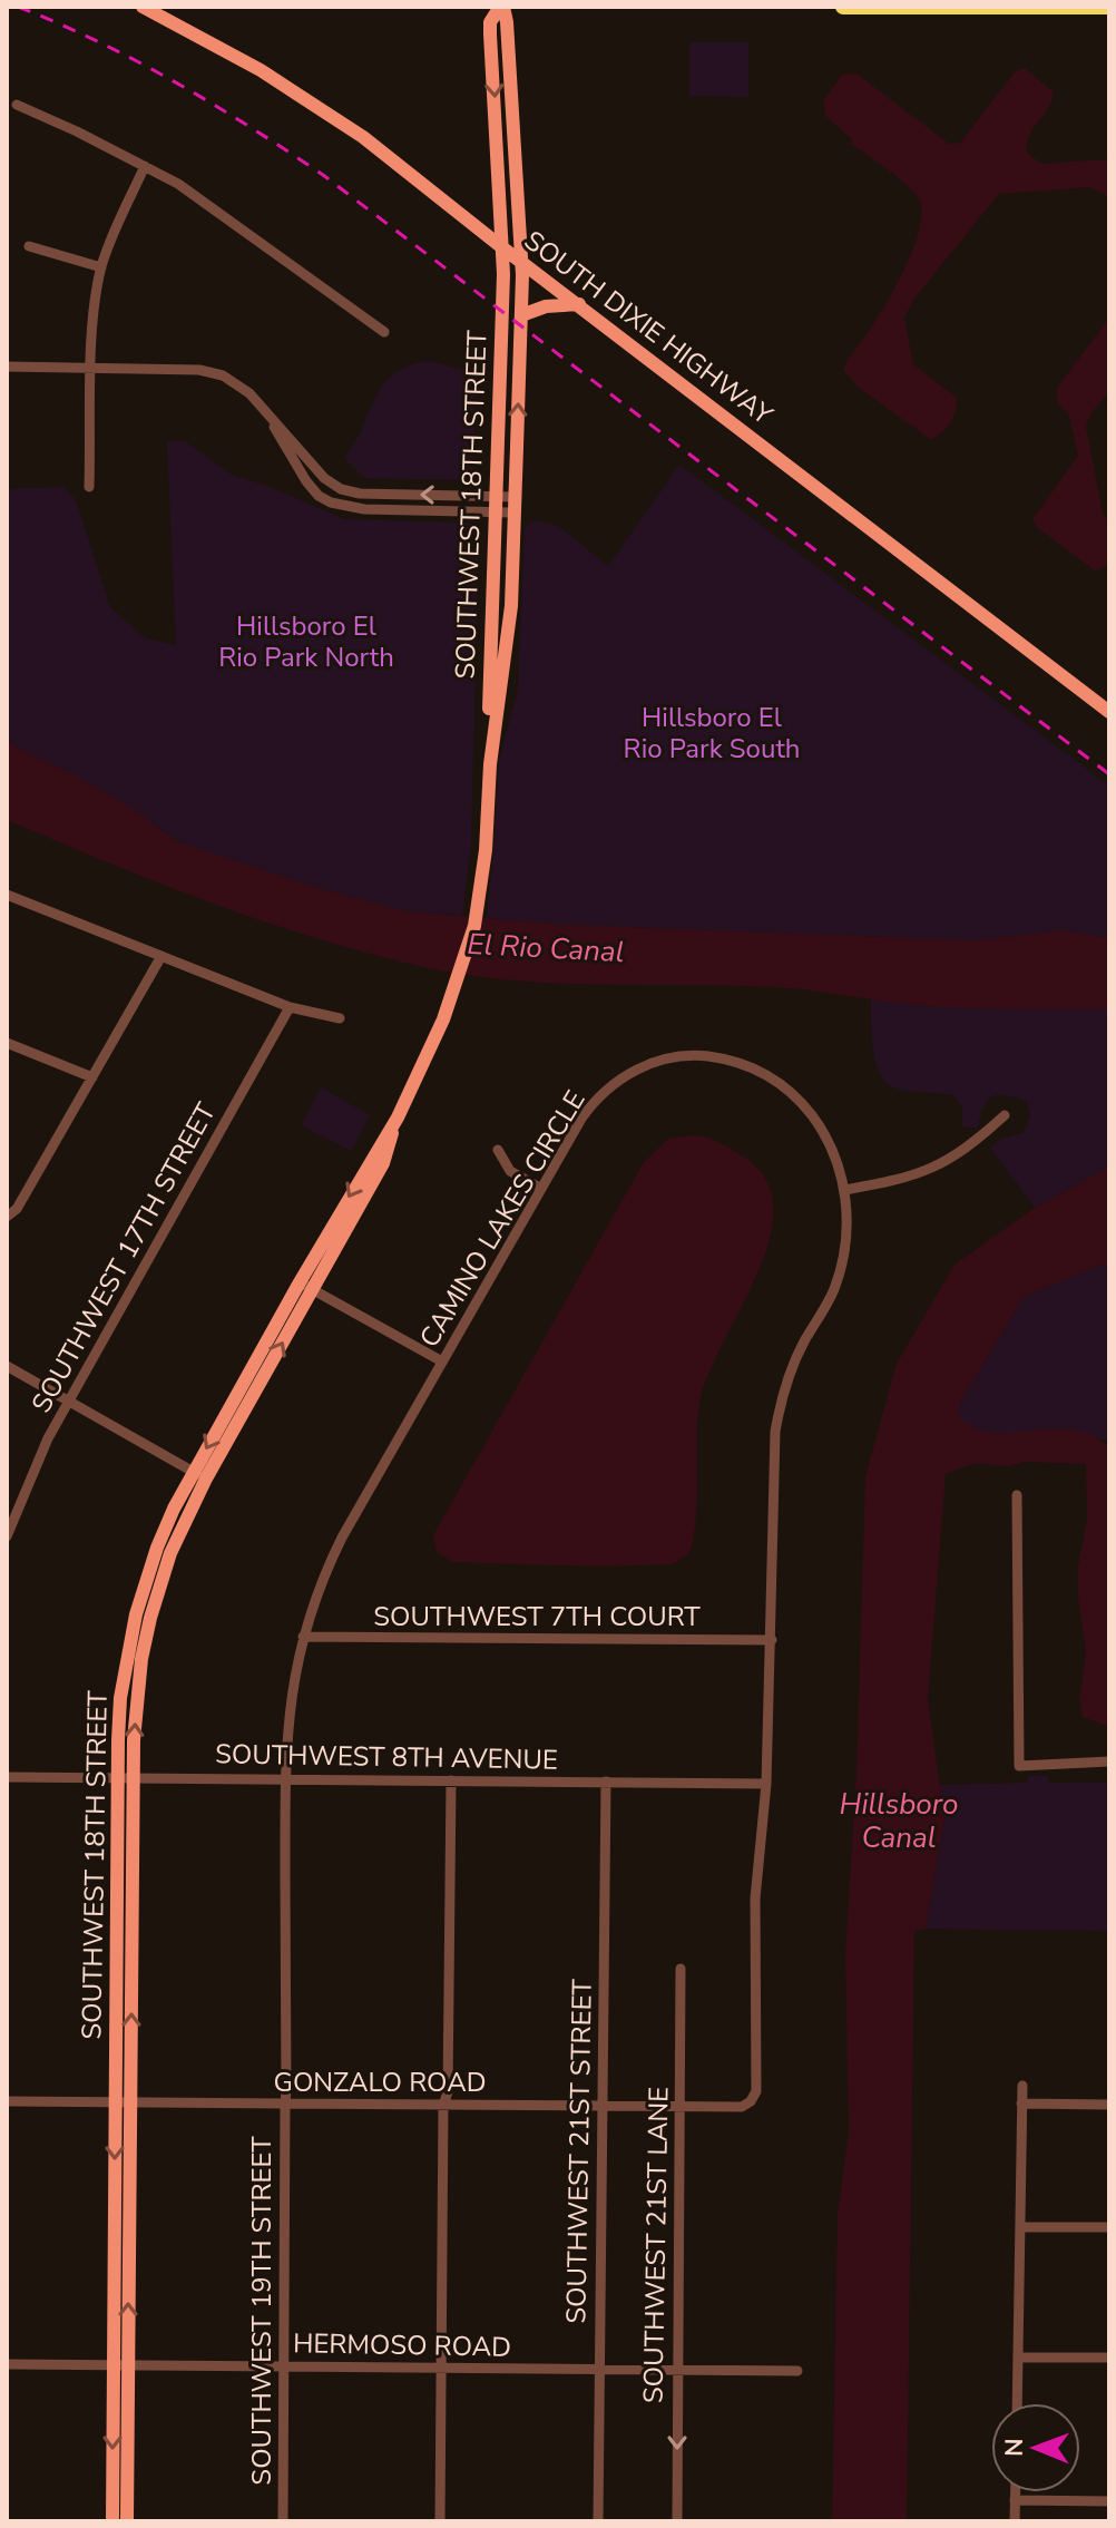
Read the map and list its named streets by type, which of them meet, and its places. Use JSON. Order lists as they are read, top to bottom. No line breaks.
{"streets":{"main road":["SOUTH DIXIE HIGHWAY","SOUTHWEST 18TH STREET"],"street":["CAMINO LAKES CIRCLE","SOUTHWEST 17TH STREET","SOUTHWEST 7TH COURT","SOUTHWEST 8TH AVENUE","GONZALO ROAD","SOUTHWEST 21ST STREET","SOUTHWEST 21ST LANE","SOUTHWEST 19TH STREET","HERMOSO ROAD"]},"crossings":[["SOUTH DIXIE HIGHWAY","SOUTHWEST 18TH STREET"],["SOUTHWEST 18TH STREET","SOUTHWEST 8TH AVENUE"],["SOUTHWEST 18TH STREET","GONZALO ROAD"],["SOUTHWEST 18TH STREET","HERMOSO ROAD"],["CAMINO LAKES CIRCLE","SOUTHWEST 7TH COURT"],["CAMINO LAKES CIRCLE","SOUTHWEST 8TH AVENUE"],["CAMINO LAKES CIRCLE","GONZALO ROAD"],["CAMINO LAKES CIRCLE","SOUTHWEST 19TH STREET"],["SOUTHWEST 8TH AVENUE","SOUTHWEST 21ST STREET"],["SOUTHWEST 8TH AVENUE","SOUTHWEST 19TH STREET"],["GONZALO ROAD","SOUTHWEST 21ST STREET"],["GONZALO ROAD","SOUTHWEST 21ST LANE"],["GONZALO ROAD","SOUTHWEST 19TH STREET"],["SOUTHWEST 21ST STREET","HERMOSO ROAD"],["SOUTHWEST 21ST LANE","HERMOSO ROAD"],["SOUTHWEST 19TH STREET","HERMOSO ROAD"]],"water":["El Rio Canal","Hillsboro Canal"],"parks":["Hillsboro El Rio Park North","Hillsboro El Rio Park South"],"north":"left"}
